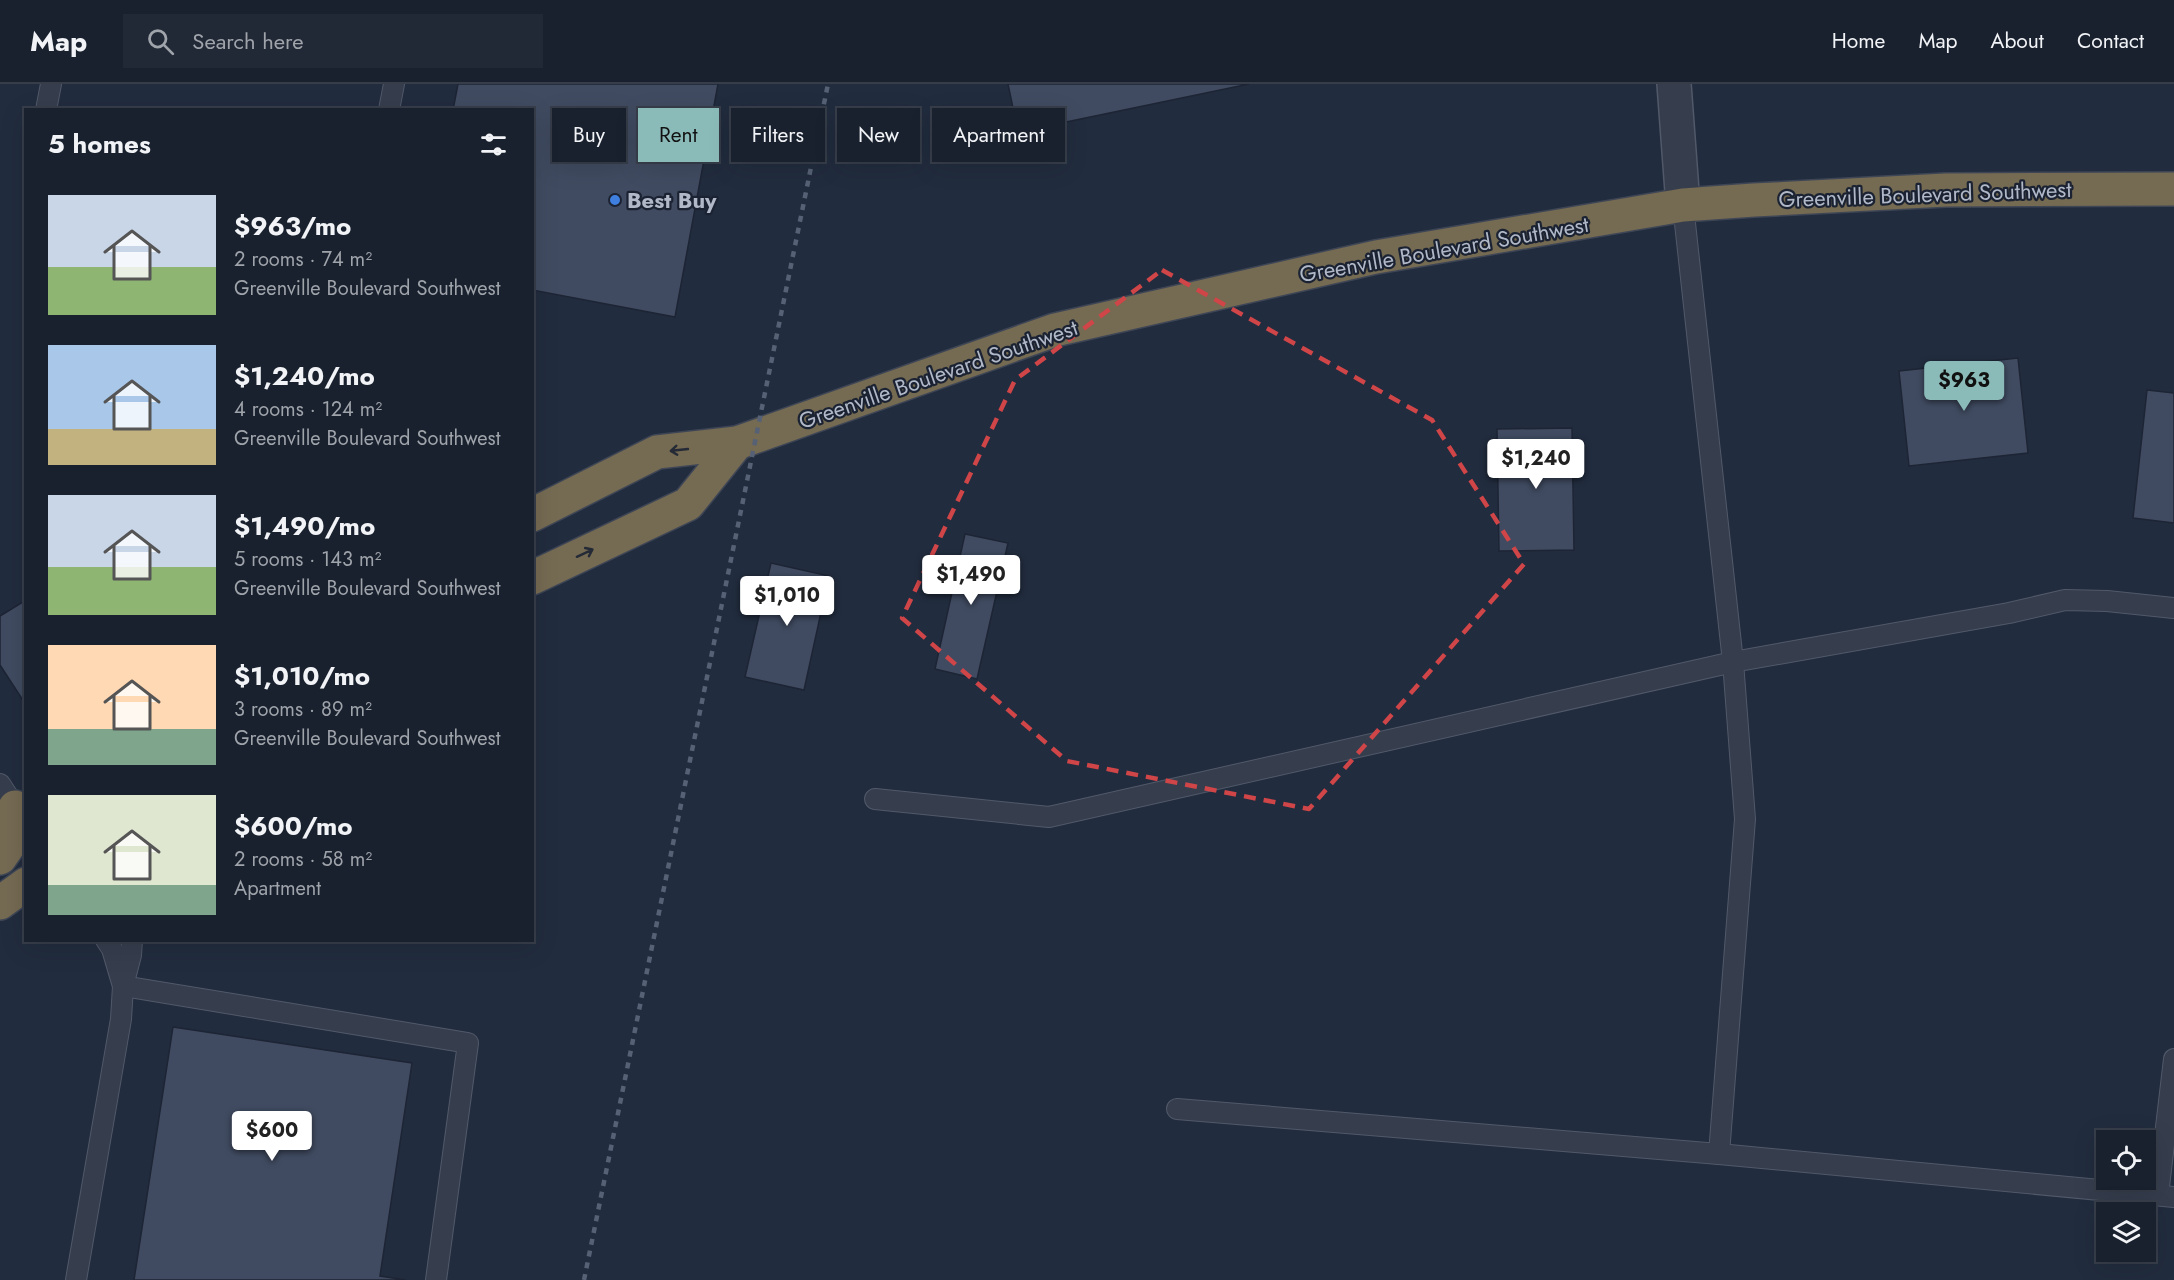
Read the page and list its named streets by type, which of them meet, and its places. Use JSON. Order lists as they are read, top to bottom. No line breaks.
{"streets":{"highway":["Greenville Boulevard Southwest"]},"places":["Best Buy"],"page":{"header":"Map","search":"Search here","nav":["Home","Map","About","Contact"],"chip":["Buy","Rent","Filters","New","Apartment"],"heading":"5 homes","list":[{"name":"$963/mo","note":"2 rooms · 74 m² · Greenville Boulevard Southwest"},{"name":"$1,240/mo","note":"4 rooms · 124 m² · Greenville Boulevard Southwest"},{"name":"$1,490/mo","note":"5 rooms · 143 m² · Greenville Boulevard Southwest"},{"name":"$1,010/mo","note":"3 rooms · 89 m² · Greenville Boulevard Southwest"},{"name":"$600/mo","note":"2 rooms · 58 m² · Apartment"}],"price":["$963","$1,240","$1,490","$1,010","$600"]}}
